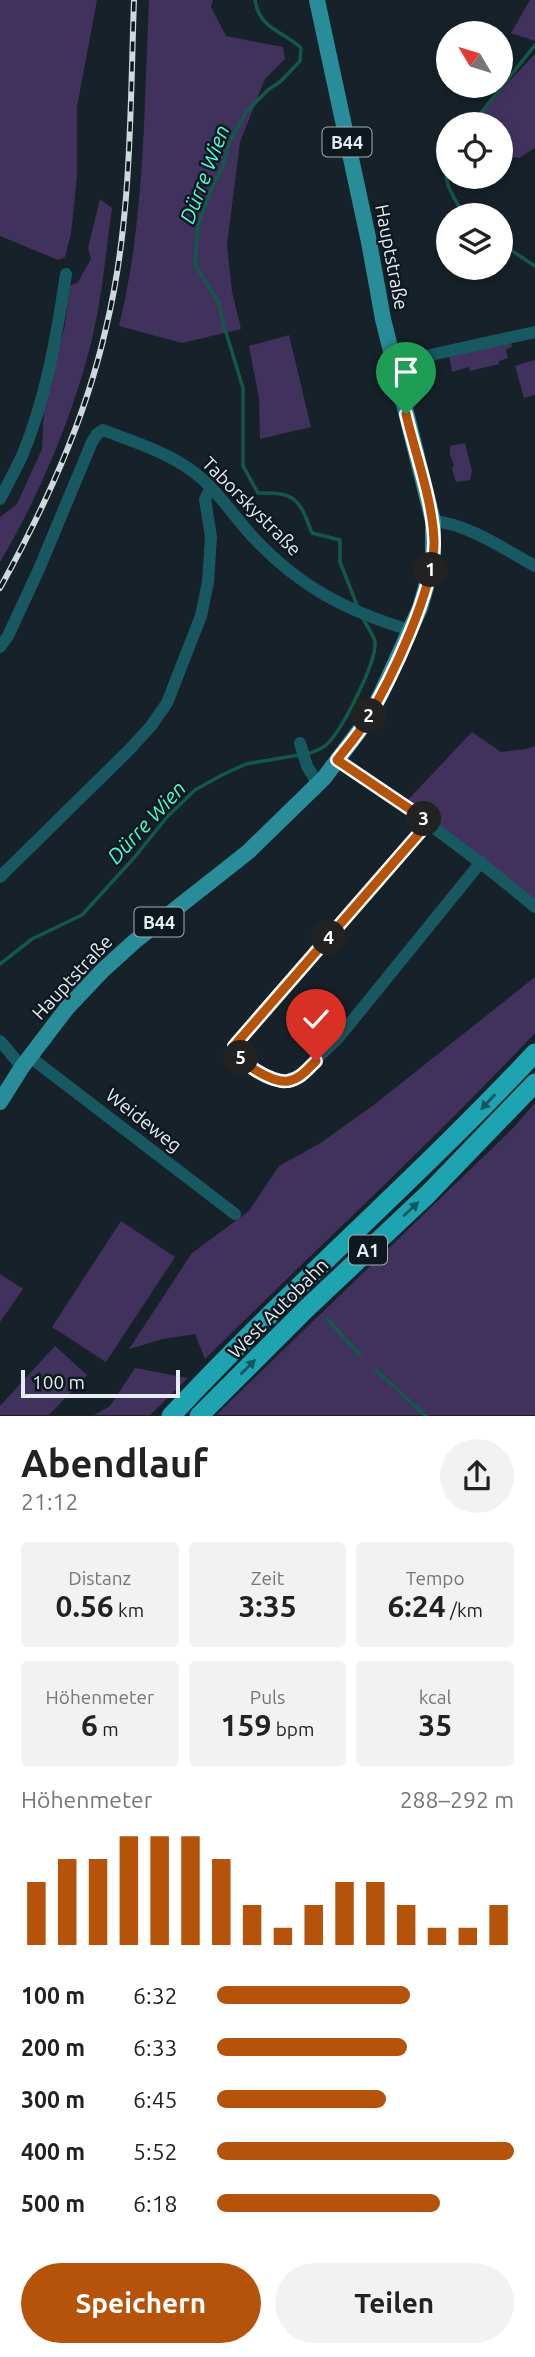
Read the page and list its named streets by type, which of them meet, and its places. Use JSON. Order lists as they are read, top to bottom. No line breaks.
{"streets":{"highway":["A1","West Autobahn"],"main road":["B44","Hauptstraße"],"street":["Taborskystraße","Weideweg"]},"crossings":[["Hauptstraße","Taborskystraße"],["Hauptstraße","Weideweg"]],"water":["Dürre Wien"],"scale_bar":"100 m","north":"top left","page":{"pins":["1","2","3","4","5"],"scale":"100 m","heading":["Abendlauf","21:12"],"stats":[["Distanz","0.56 km"],["Zeit","3:35"],["Tempo","6:24 /km"],["Höhenmeter","6 m"],["Puls","159 bpm"],["kcal","35"]],"chart":["Höhenmeter","288–292 m"],"list":[{"name":"100 m","note":"6:32"},{"name":"200 m","note":"6:33"},{"name":"300 m","note":"6:45"},{"name":"400 m","note":"5:52"},{"name":"500 m","note":"6:18"}],"buttons":["Speichern","Teilen"]}}
